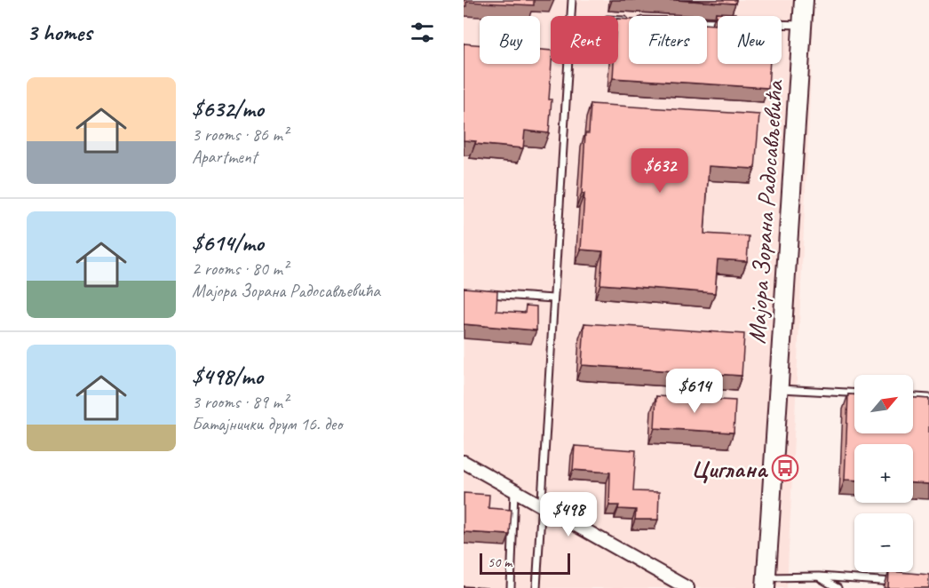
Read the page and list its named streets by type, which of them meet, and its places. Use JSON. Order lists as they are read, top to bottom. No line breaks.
{"streets":{"main road":["Мајора Зорана Радосављевића"]},"places":{"bus stop":["Циглана"]},"scale_bar":"50 m","north":"top right","page":{"heading":"3 homes","chip":["Buy","Rent","Filters","New"],"list":[{"name":"$632/mo","note":"3 rooms · 86 m² · Apartment"},{"name":"$614/mo","note":"2 rooms · 80 m² · Мајора Зорана Радосављевића"},{"name":"$498/mo","note":"3 rooms · 89 m² · Батајнички друм 16. део"}],"price":["$632","$614","$498"],"map_buttons":["+","−"],"scale":"50 m"}}
